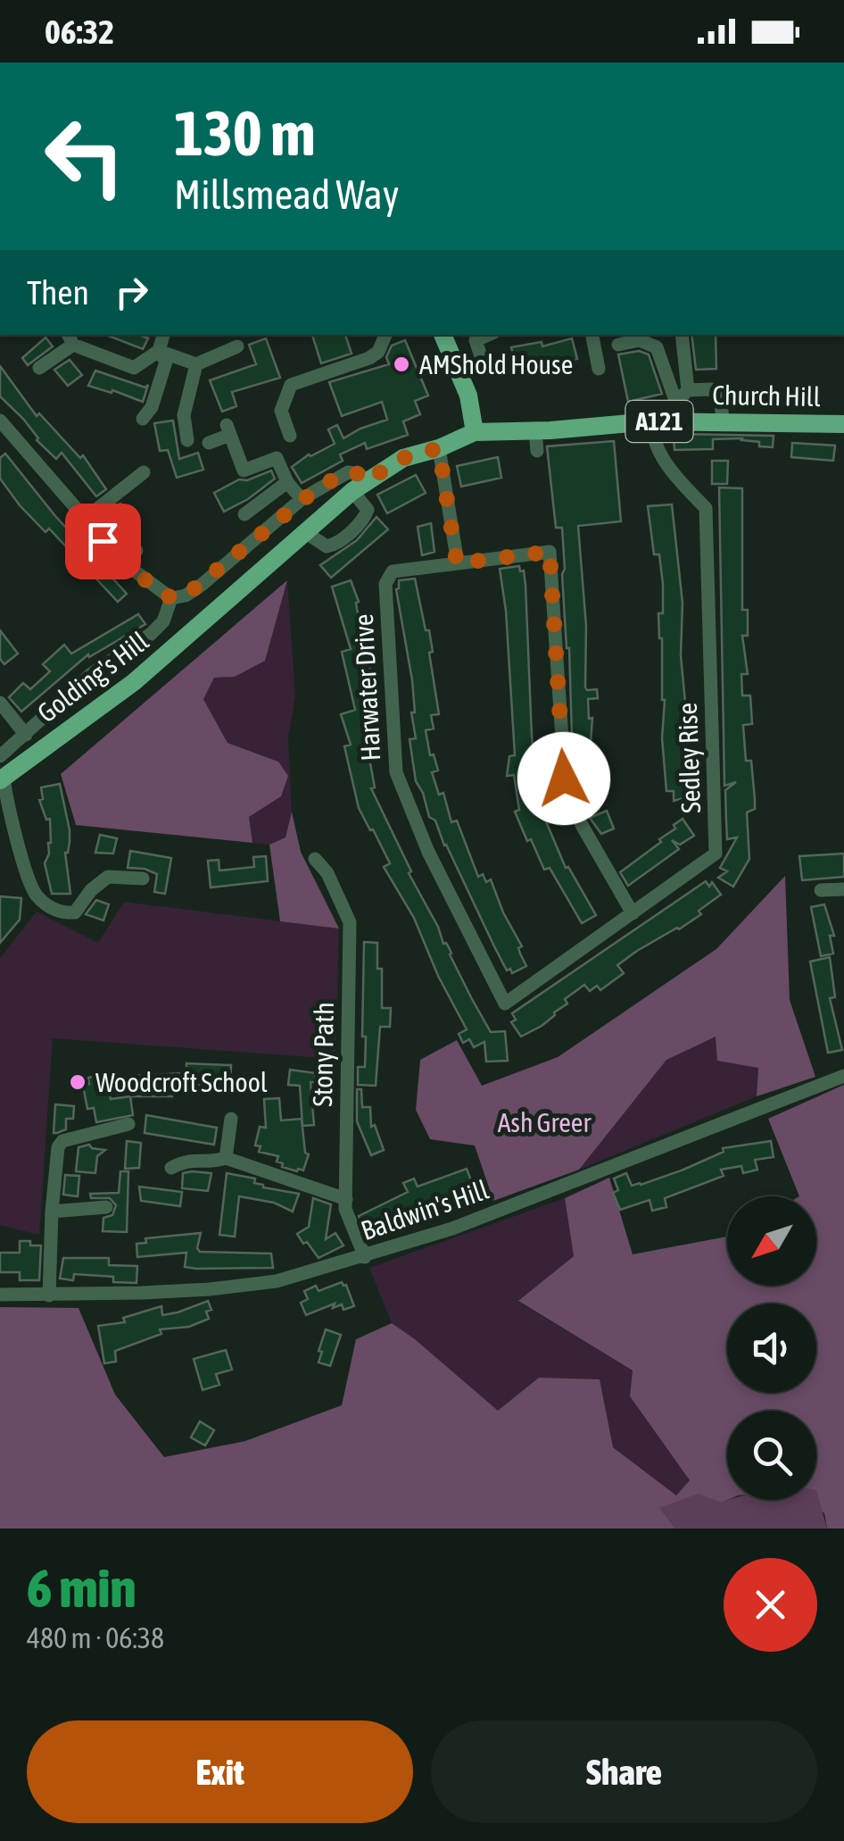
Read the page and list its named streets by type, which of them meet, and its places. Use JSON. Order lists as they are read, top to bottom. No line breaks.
{"streets":{"main road":["Church Hill","A121","Golding's Hill"],"street":["Harwater Drive","Sedley Rise","Stony Path","Baldwin's Hill"]},"crossings":[["Church Hill","Golding's Hill"],["Church Hill","Sedley Rise"],["Harwater Drive","Sedley Rise"],["Stony Path","Baldwin's Hill"]],"parks":["Ash Greer"],"places":["AMShold House","Woodcroft School"],"north":"bottom left","page":{"status":"06:32","turn":["130 m","Millsmead Way"],"then":"Then","heading":["6 min","480 m · 06:38"],"buttons":["Exit","Share"]}}
